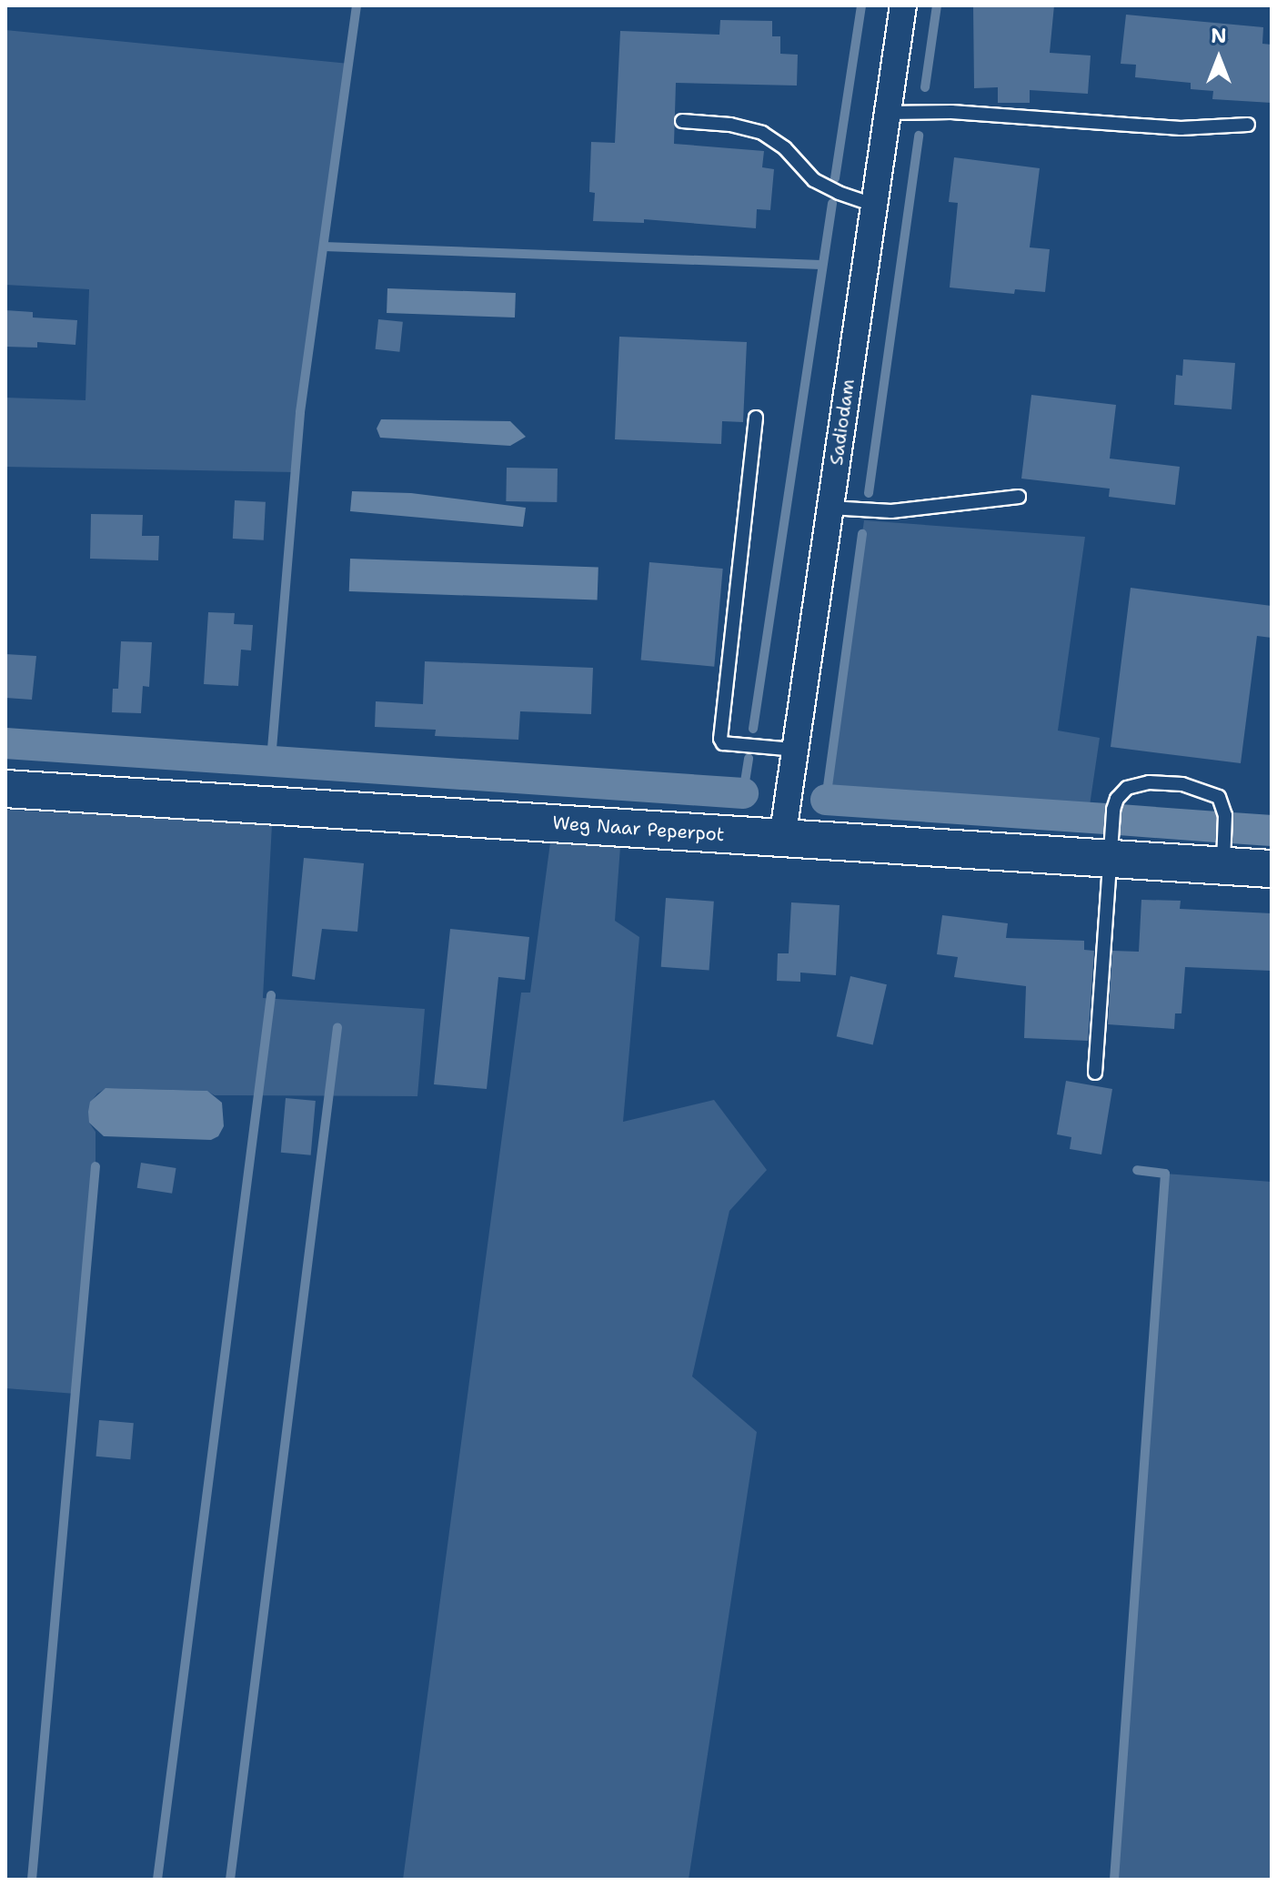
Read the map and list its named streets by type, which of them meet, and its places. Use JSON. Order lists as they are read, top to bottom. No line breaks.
{"streets":{"street":["Sadiodam","Weg Naar Peperpot"]},"crossings":[["Sadiodam","Weg Naar Peperpot"]],"north":"top"}
